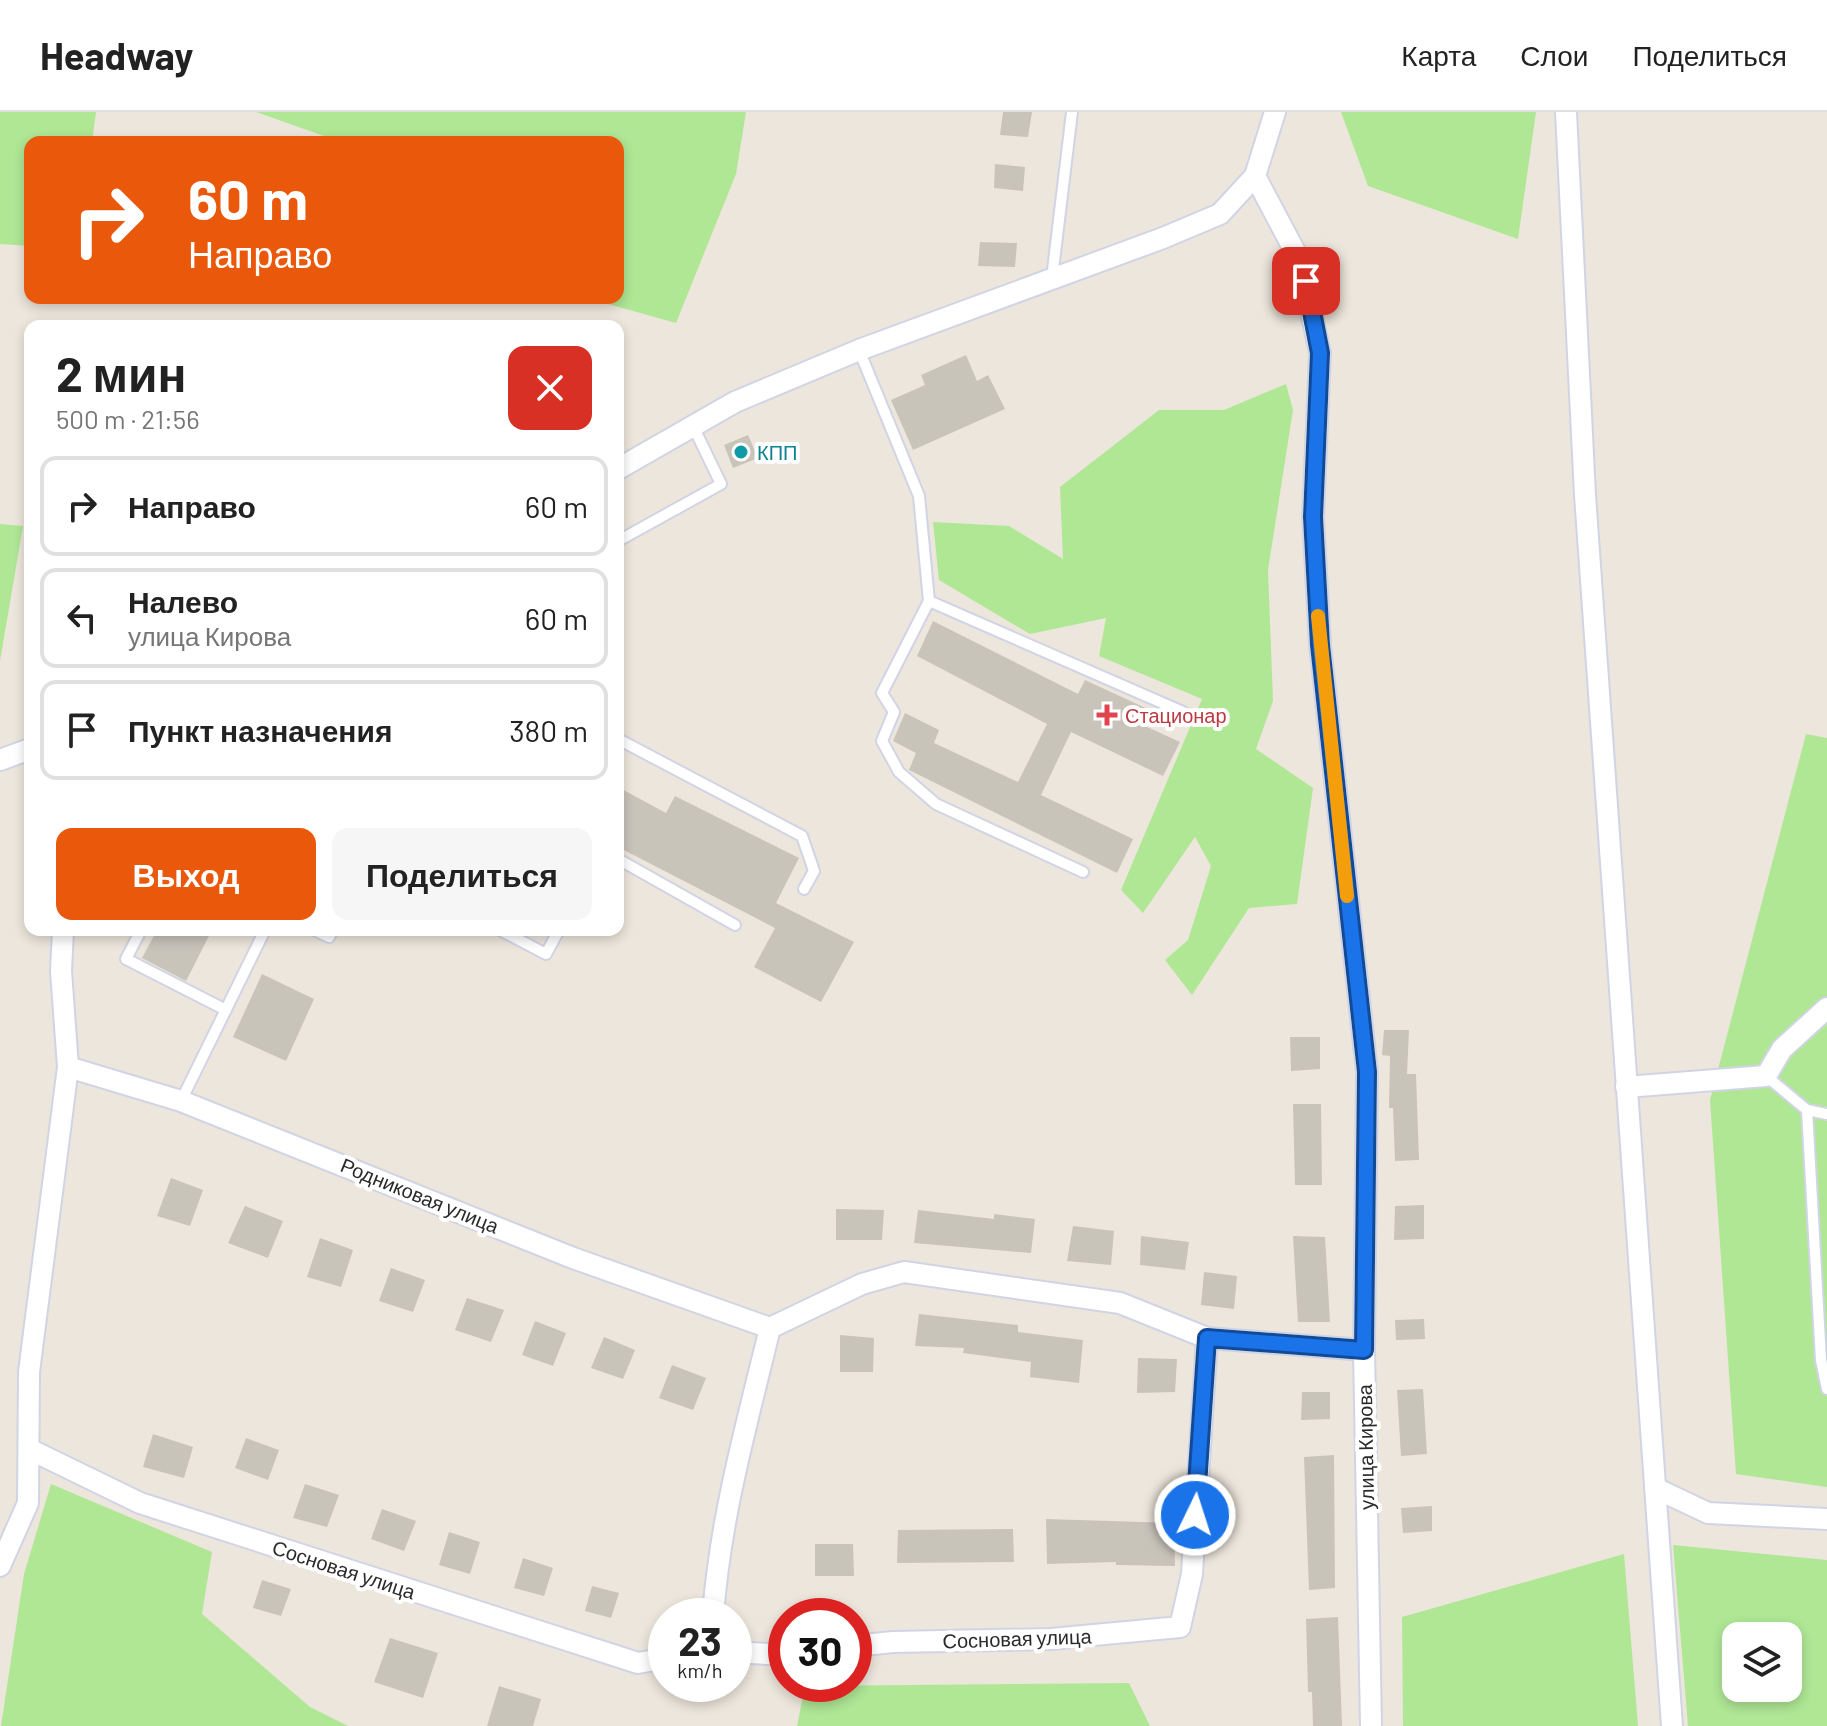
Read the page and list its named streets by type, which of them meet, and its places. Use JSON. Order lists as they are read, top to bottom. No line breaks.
{"streets":{"street":["Родниковая улица","улица Кирова","Сосновая улица"]},"places":{"other":["КПП"],"health":["Стационар"]},"page":{"header":"Headway","nav":["Карта","Слои","Поделиться"],"turn":["60 m","Направо"],"heading":["2 мин","500 m · 21:56"],"list":[{"name":"Направо","value":"60 m"},{"name":"Налево","note":"улица Кирова","value":"60 m"},{"name":"Пункт назначения","value":"380 m"}],"buttons":["Выход","Поделиться"],"speed":"23 km/h","limit":"30"}}
